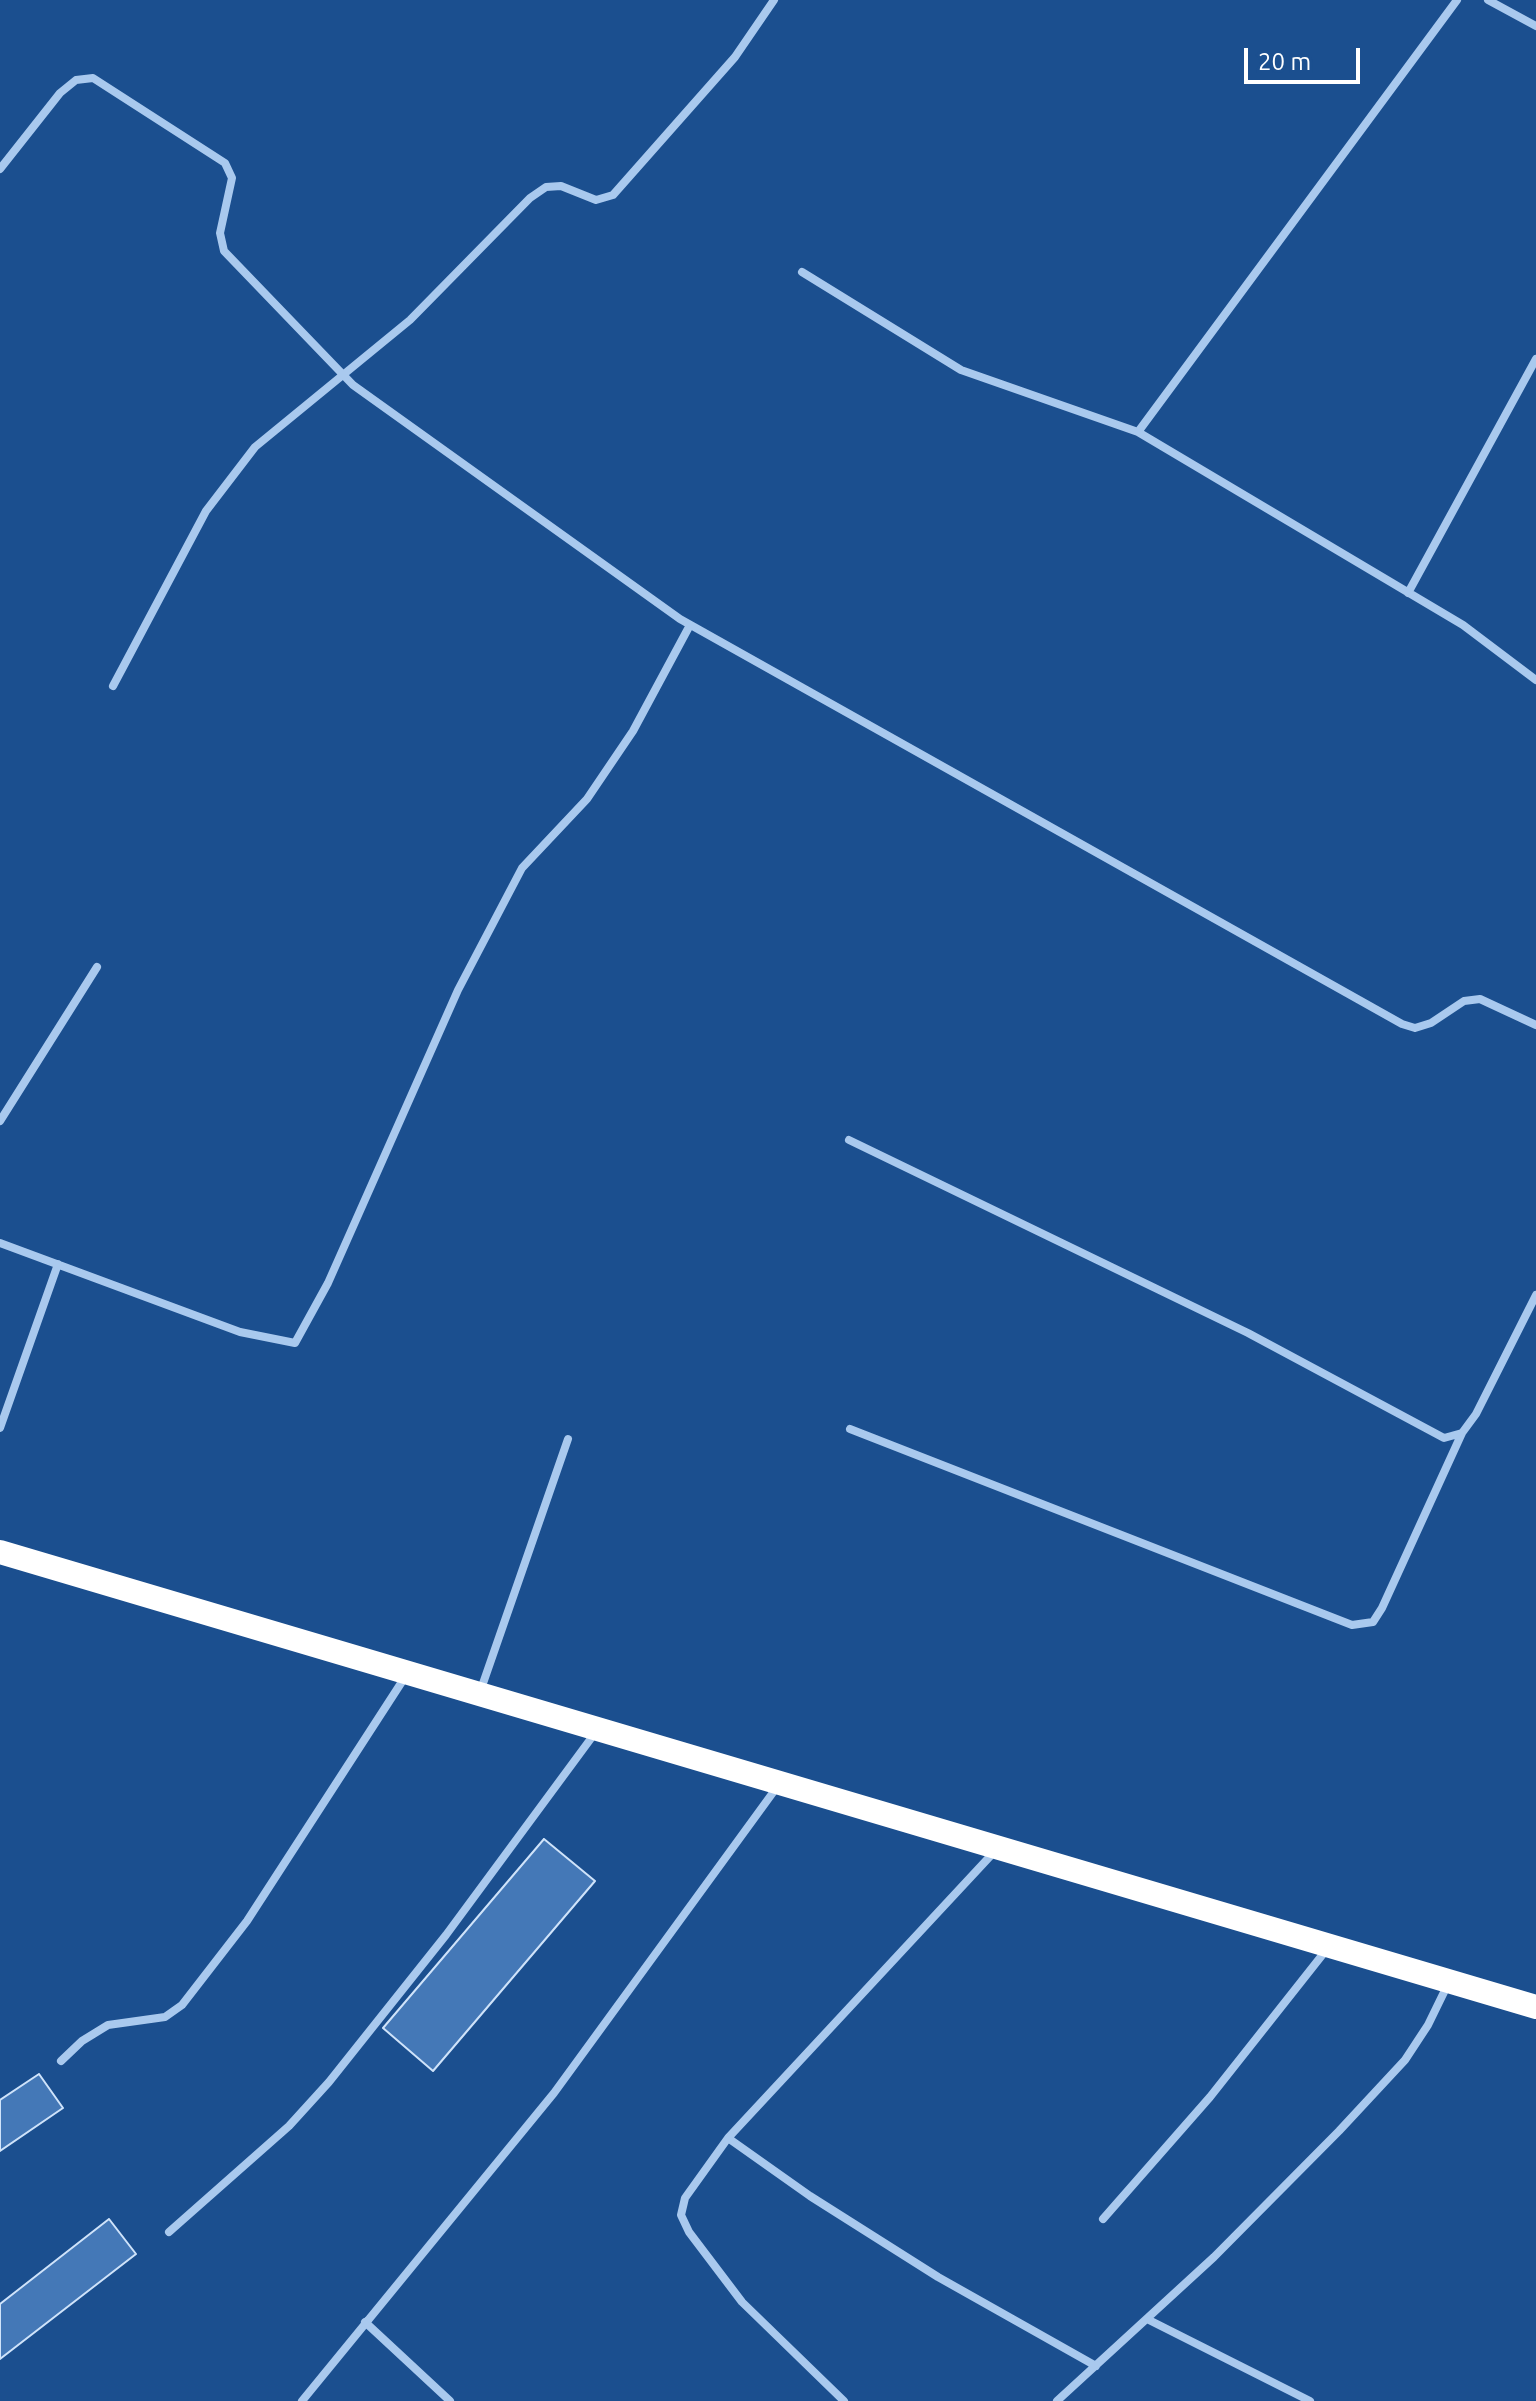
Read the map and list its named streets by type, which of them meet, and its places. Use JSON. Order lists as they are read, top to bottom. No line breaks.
{"scale_bar":"20 m"}
